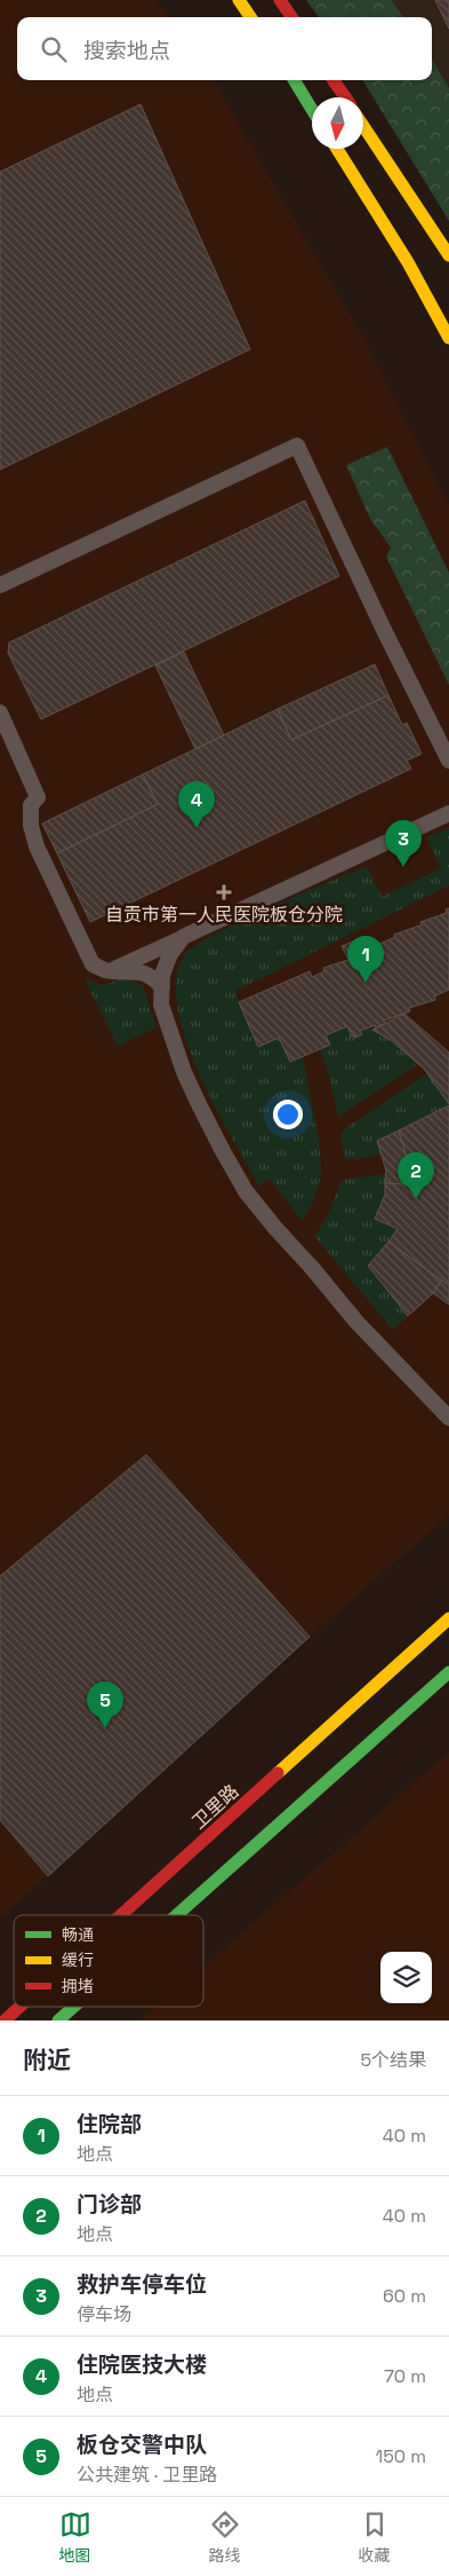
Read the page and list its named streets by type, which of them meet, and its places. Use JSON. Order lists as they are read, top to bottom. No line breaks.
{"streets":{"main road":["卫里路"]},"places":{"health":["自贡市第一人民医院板仓分院"]},"legend":["畅通","缓行","拥堵"],"north":"bottom","page":{"search":"搜索地点","pins":["4","3","1","2","5"],"heading":["附近","5个结果"],"list":[{"mark":"1","name":"住院部","note":"地点","value":"40 m"},{"mark":"2","name":"门诊部","note":"地点","value":"40 m"},{"mark":"3","name":"救护车停车位","note":"停车场","value":"60 m"},{"mark":"4","name":"住院医技大楼","note":"地点","value":"70 m"},{"mark":"5","name":"板仓交警中队","note":"公共建筑 · 卫里路","value":"150 m"}],"nav":["地图","路线","收藏"]}}
